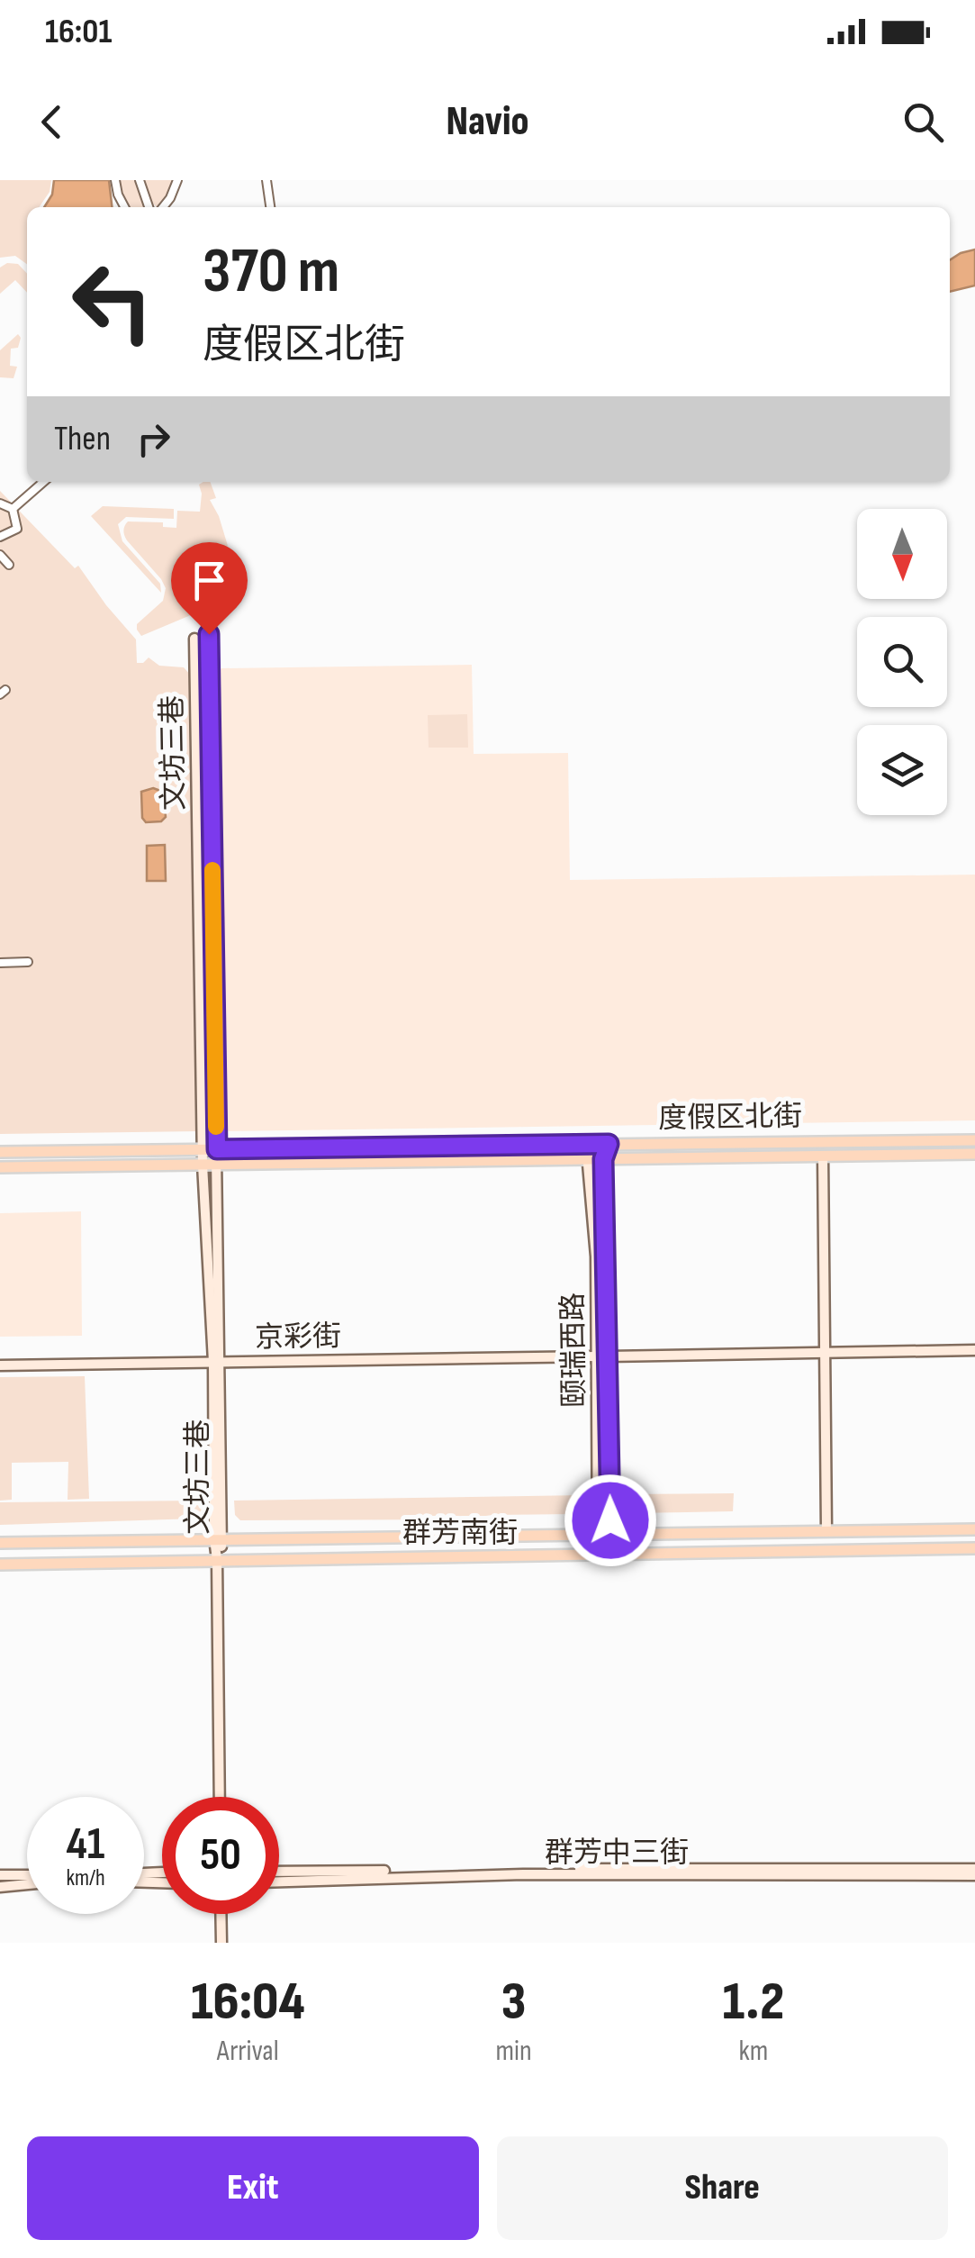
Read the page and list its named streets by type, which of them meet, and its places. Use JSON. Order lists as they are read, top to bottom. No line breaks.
{"streets":{"main road":["文坊三巷","度假区北街","京彩街","颐瑞西路","群芳南街","群芳中三街"]},"crossings":[["文坊三巷","度假区北街"],["文坊三巷","京彩街"],["文坊三巷","群芳南街"],["度假区北街","颐瑞西路"],["京彩街","颐瑞西路"],["颐瑞西路","群芳南街"]],"north":"bottom","page":{"status":"16:01","header":"Navio","turn":["370 m","度假区北街"],"then":"Then","speed":"41 km/h","limit":"50","eta":["16:04","Arrival","3","min","1.2","km"],"buttons":["Exit","Share"]}}
